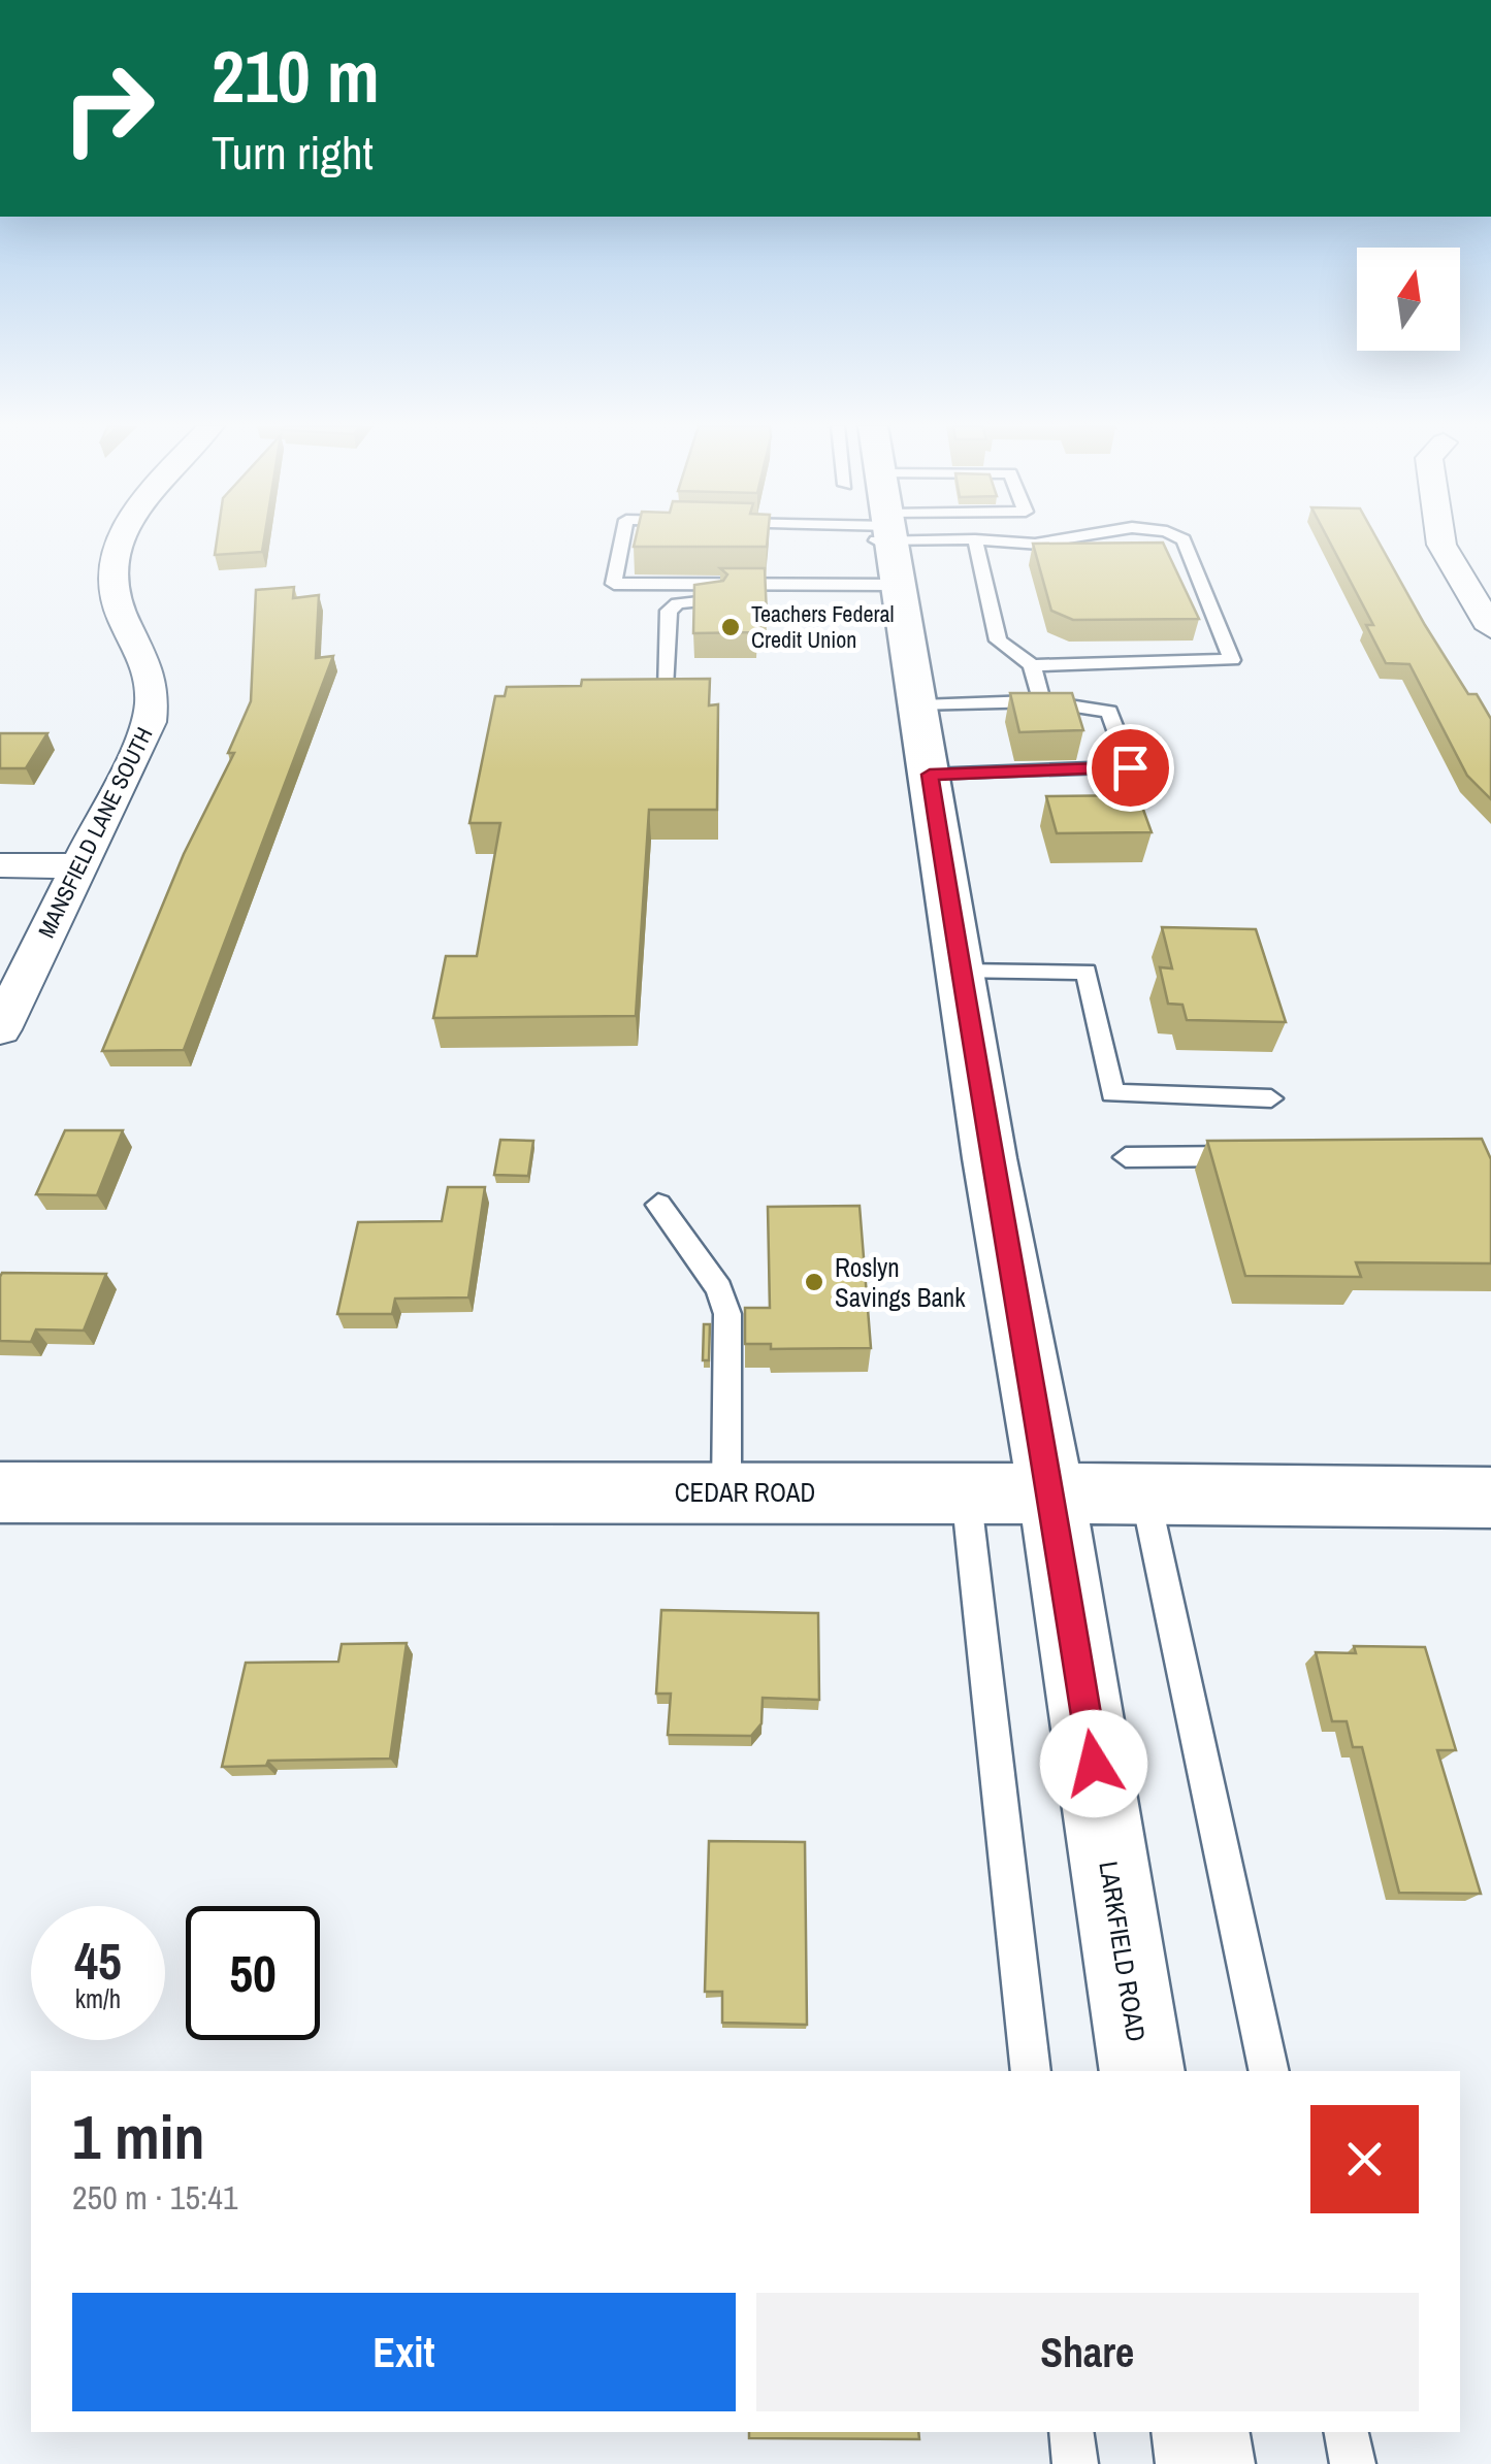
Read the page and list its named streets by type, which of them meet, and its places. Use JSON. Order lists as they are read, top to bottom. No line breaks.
{"streets":{"main road":["CEDAR ROAD","LARKFIELD ROAD"],"street":["MANSFIELD LANE SOUTH"]},"crossings":[["CEDAR ROAD","LARKFIELD ROAD"]],"places":["Teachers Federal Credit Union","Roslyn Savings Bank"],"north":"top","page":{"turn":["210 m","Turn right"],"speed":"45 km/h","limit":"50","heading":["1 min","250 m · 15:41"],"buttons":["Exit","Share"]}}
